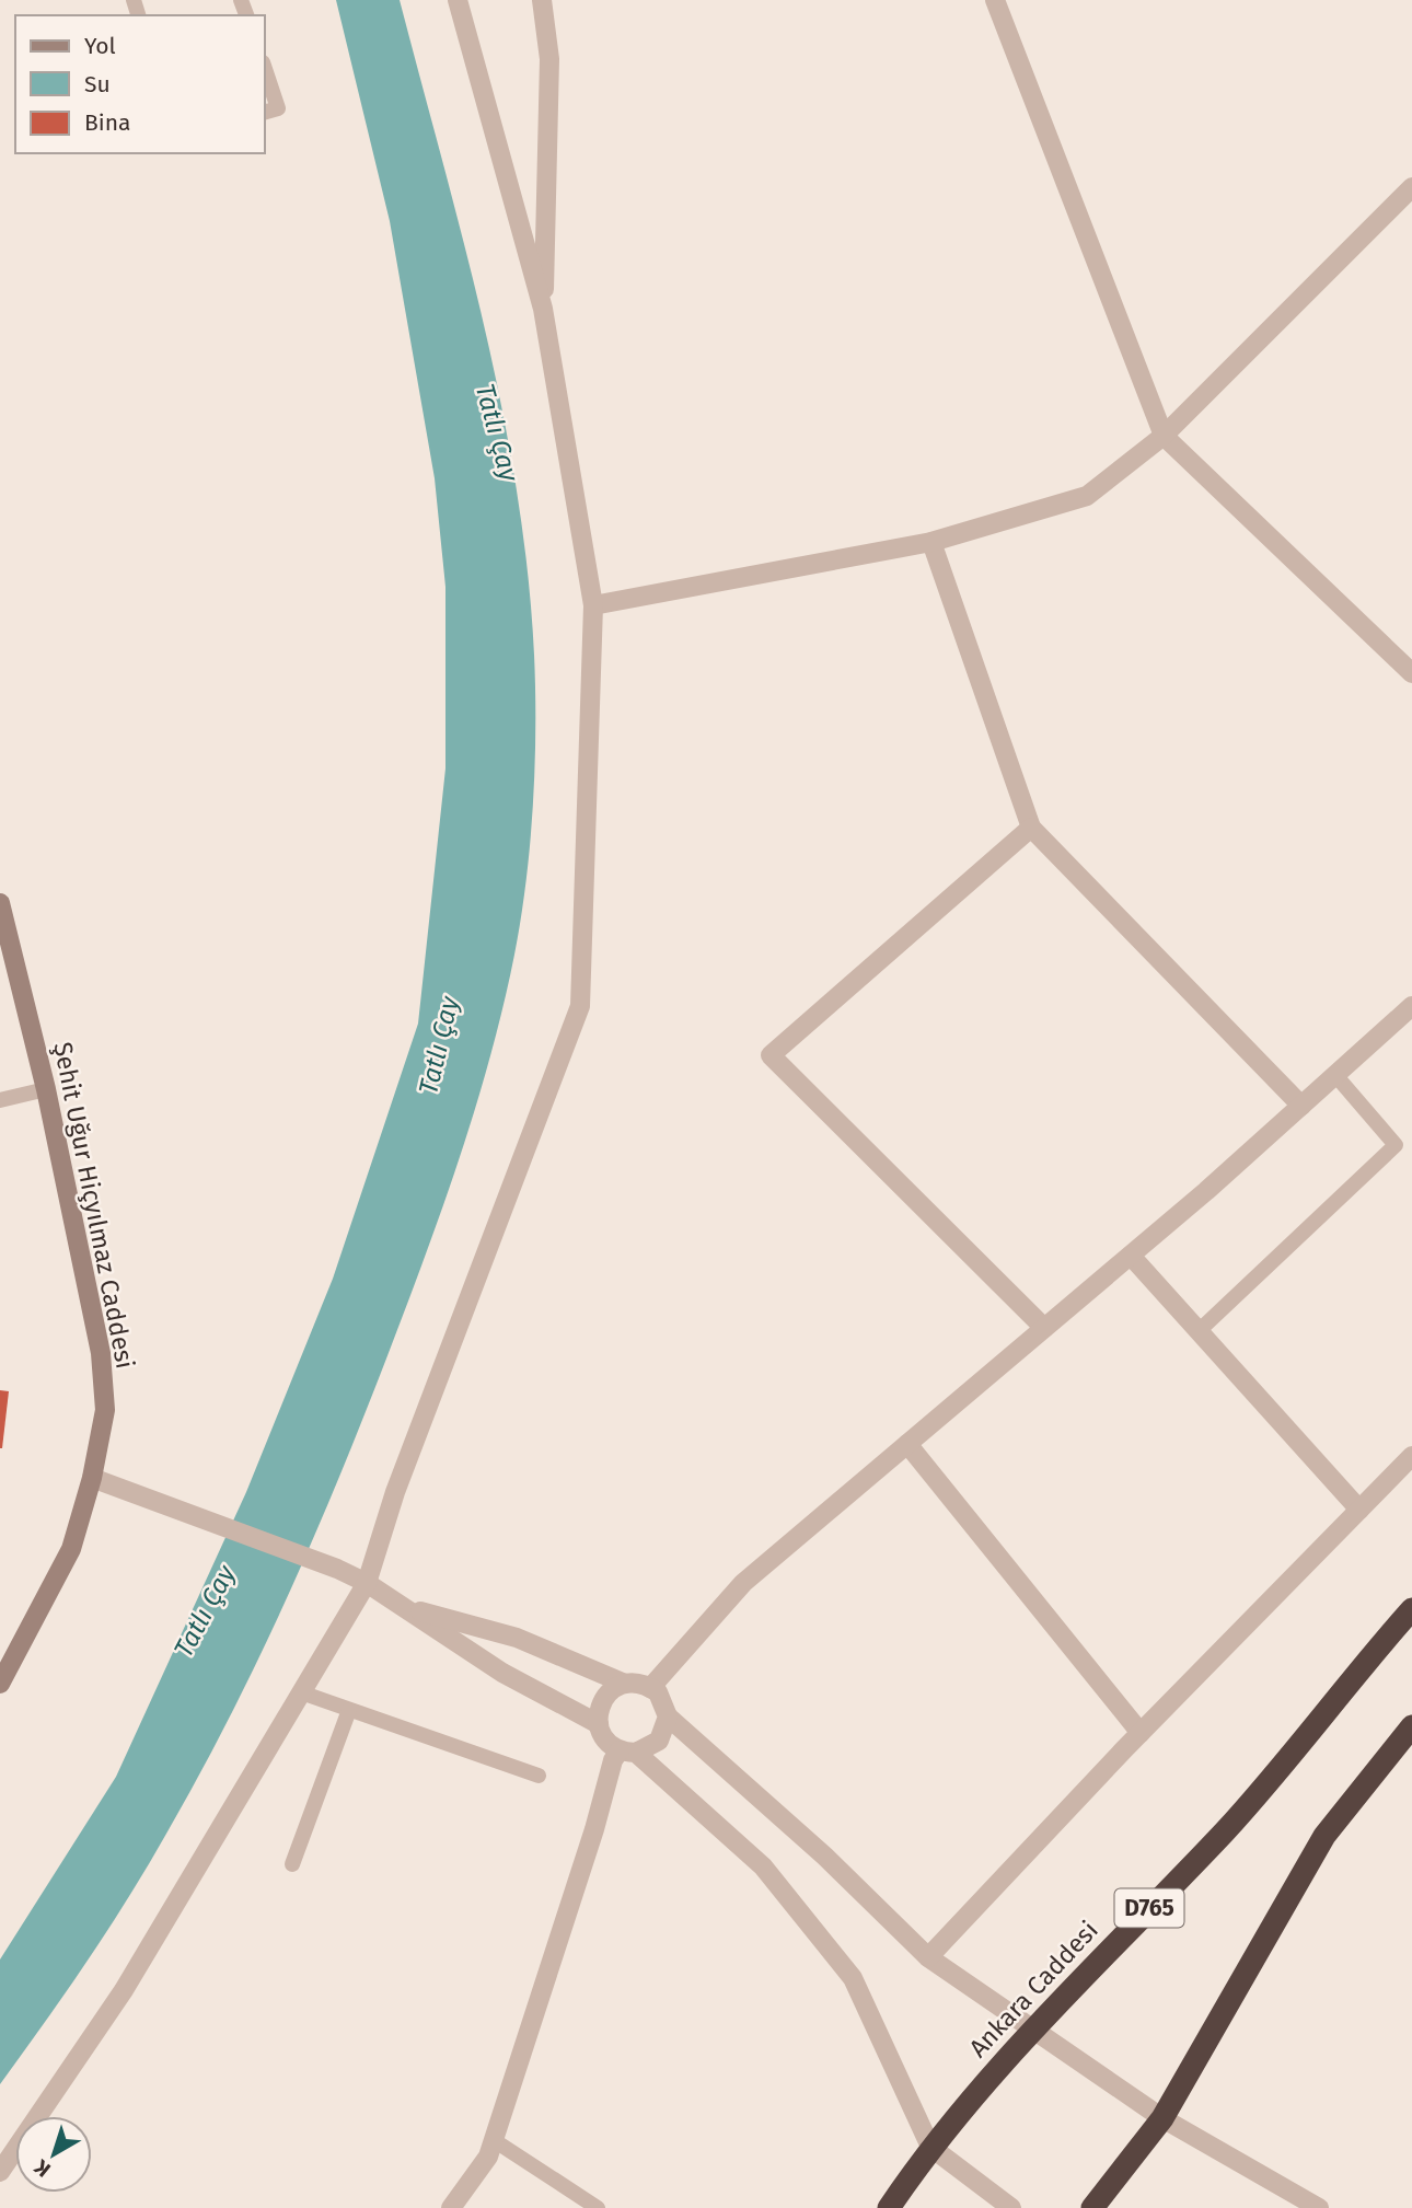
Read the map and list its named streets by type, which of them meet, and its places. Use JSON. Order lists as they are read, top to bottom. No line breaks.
{"streets":{"highway":["D765","Ankara Caddesi"],"street":["Şehit Uğur Hiçyılmaz Caddesi"]},"water":["Tatlı Çay"],"legend":["Yol","Su","Bina"],"north":"bottom left"}
